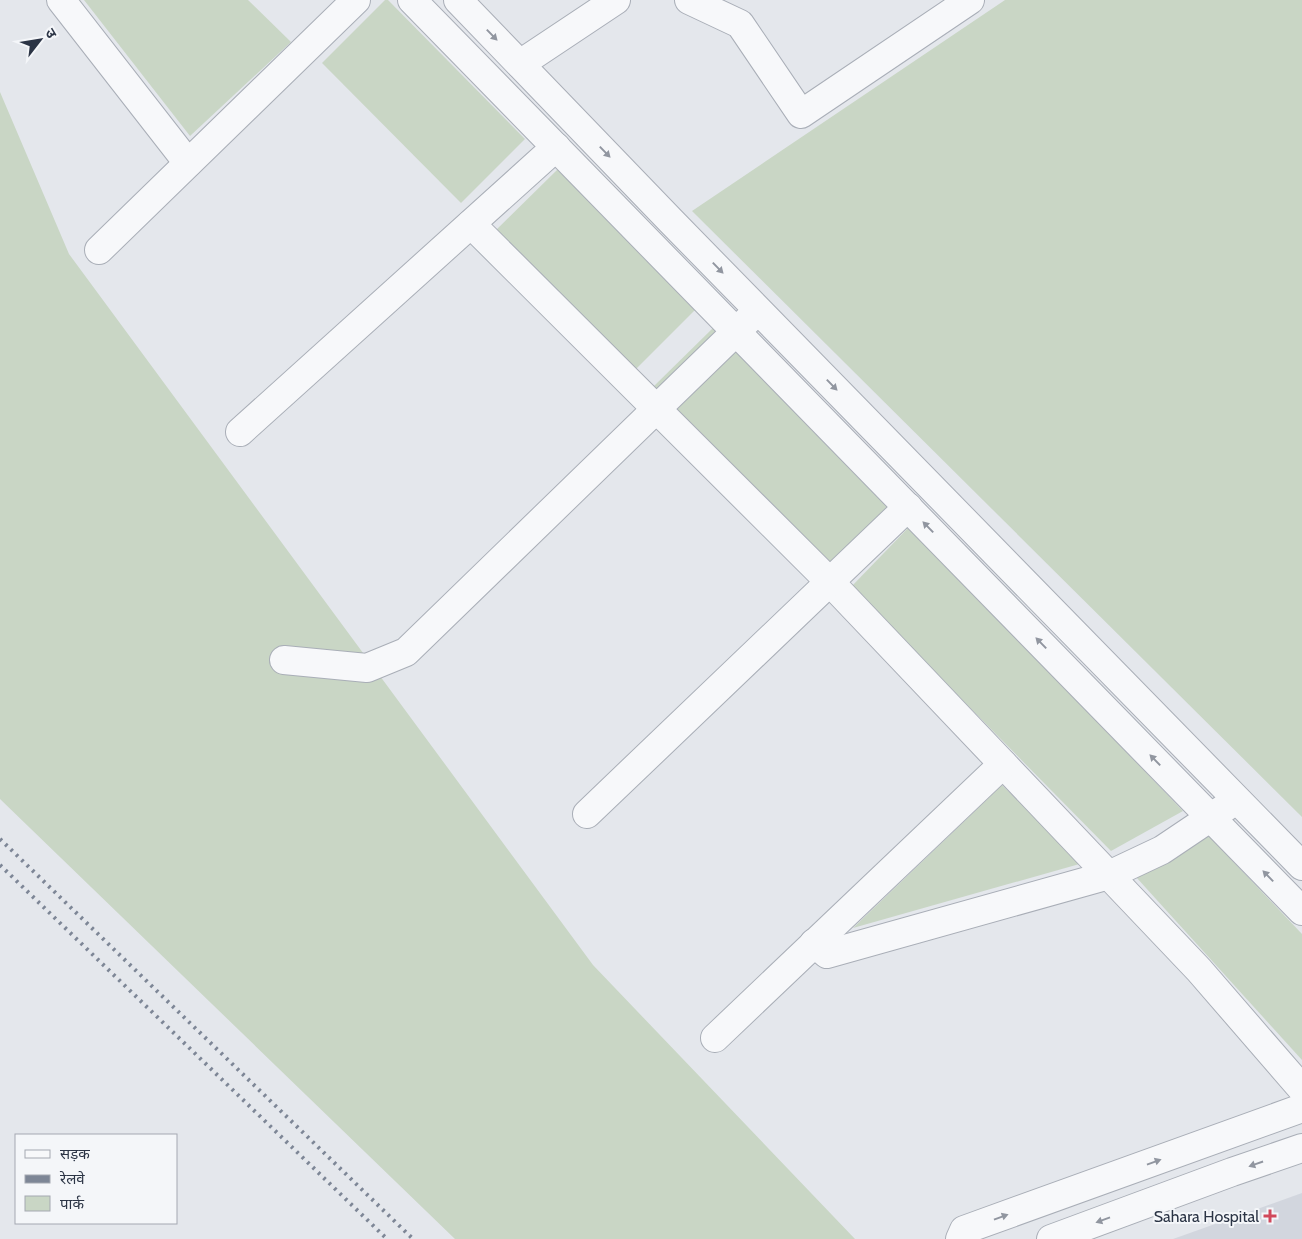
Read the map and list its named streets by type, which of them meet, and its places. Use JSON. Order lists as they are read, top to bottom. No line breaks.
{"places":{"health":["Sahara Hospital"]},"legend":["सड़क","रेलवे","पार्क"],"north":"top right"}
